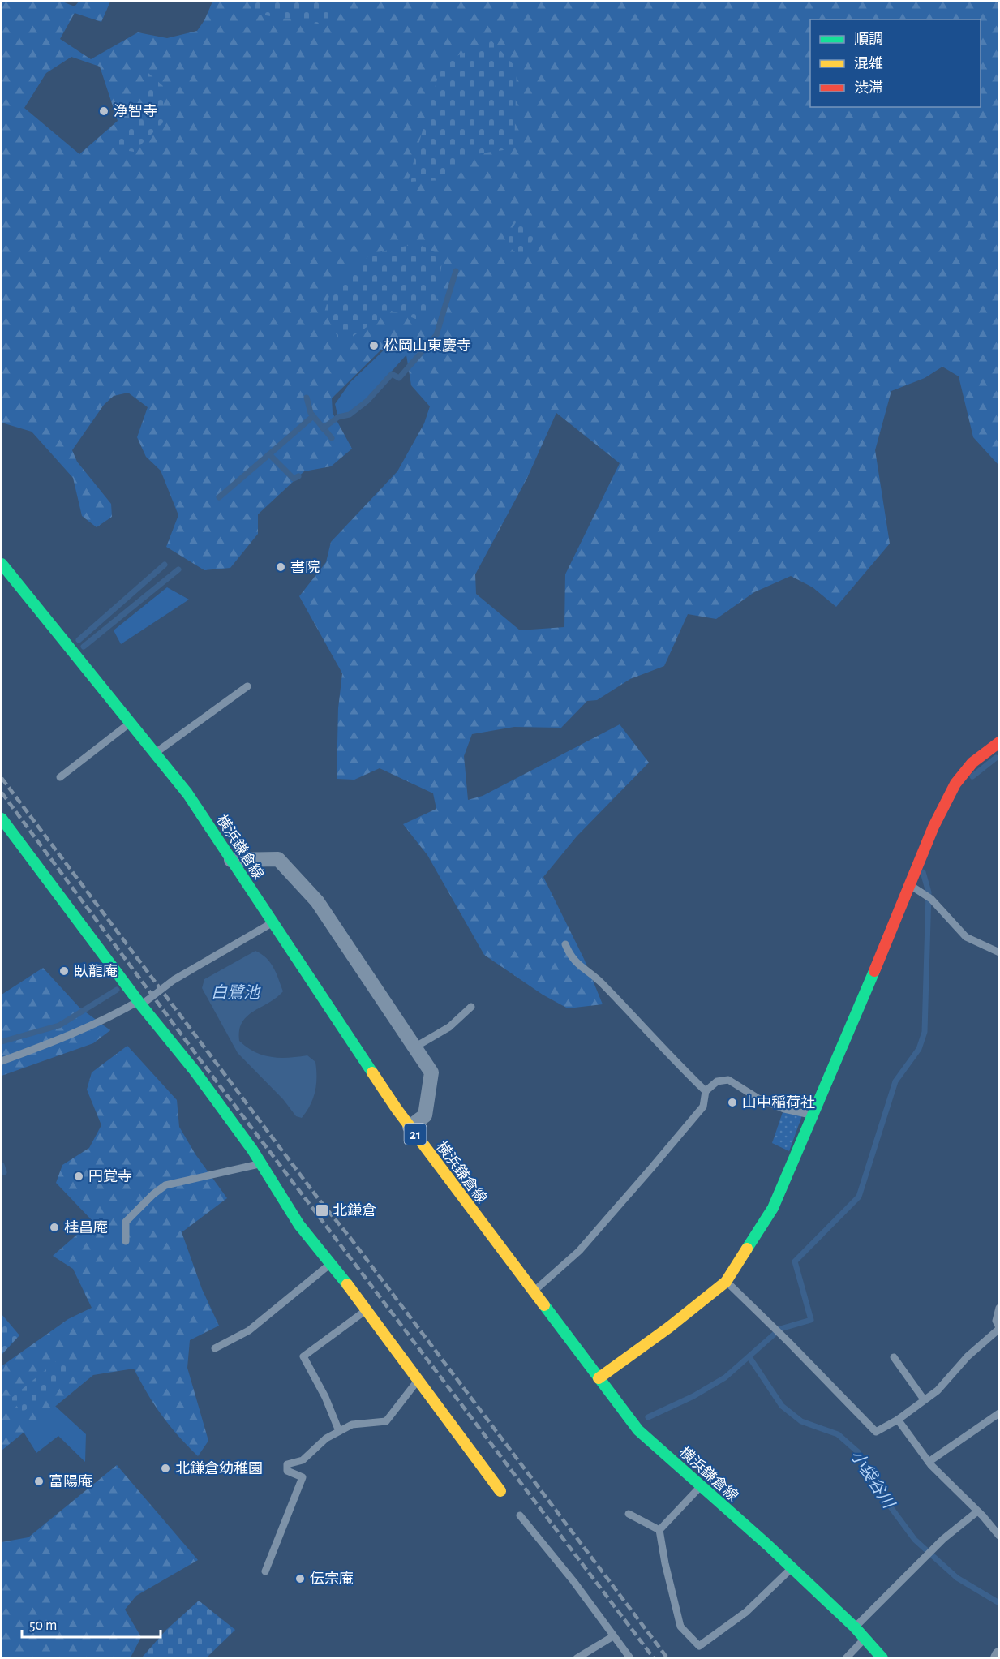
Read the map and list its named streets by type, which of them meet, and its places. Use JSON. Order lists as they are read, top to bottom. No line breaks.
{"streets":{"street":["横浜鎌倉線","21"]},"water":["白鷺池","小袋谷川"],"places":{"other":["浄智寺","松岡山東慶寺","書院","臥龍庵","山中稲荷社","円覚寺","桂昌庵","北鎌倉幼稚園","富陽庵","伝宗庵"],"transit":["北鎌倉"]},"legend":["順調","混雑","渋滞"],"scale_bar":"50 m"}
